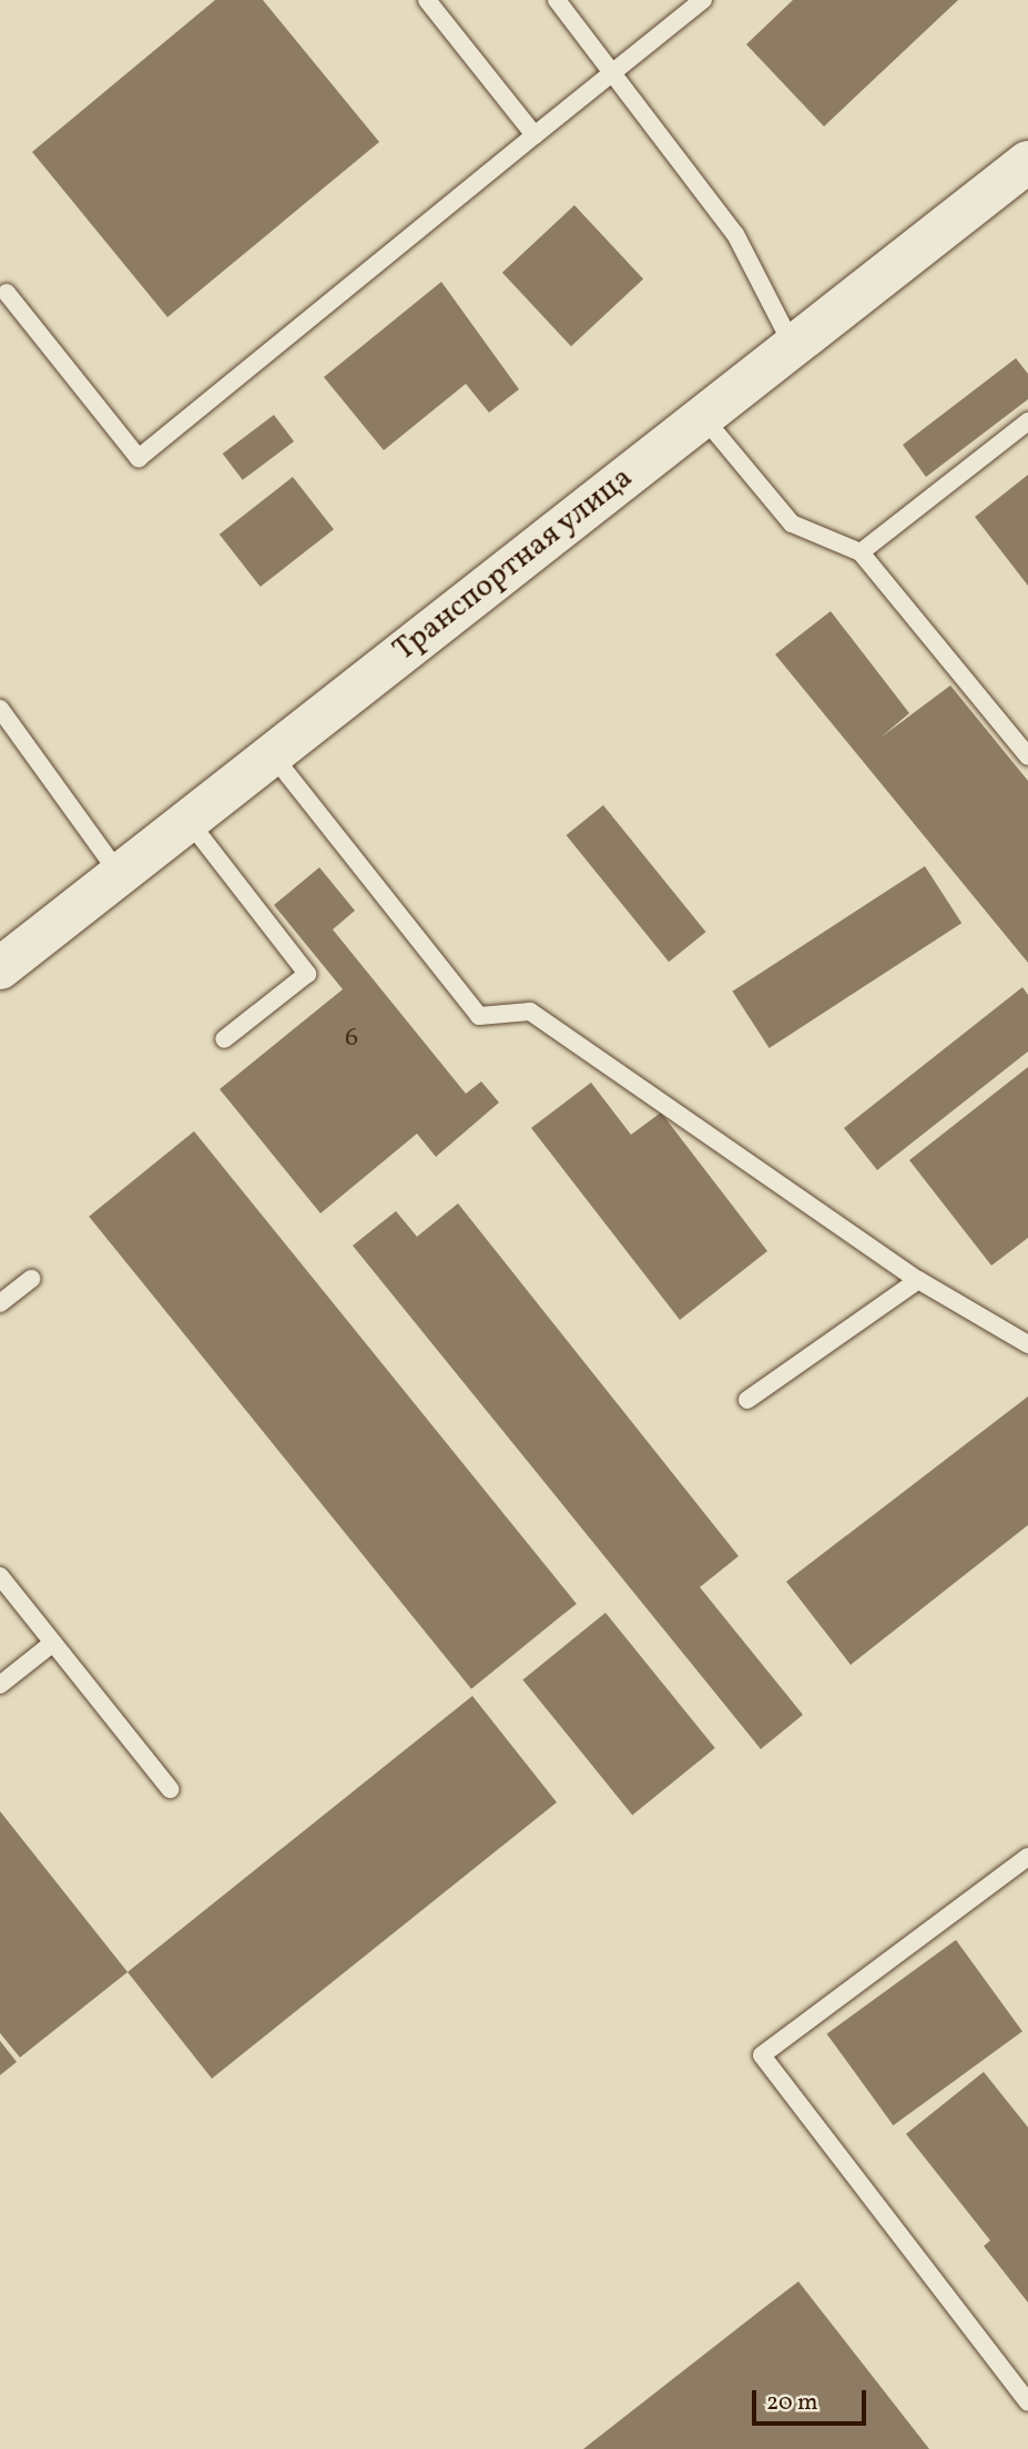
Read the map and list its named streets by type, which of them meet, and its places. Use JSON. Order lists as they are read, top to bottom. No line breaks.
{"streets":{"main road":["Транспортная улица"]},"house_numbers":["6"],"scale_bar":"20 m"}
